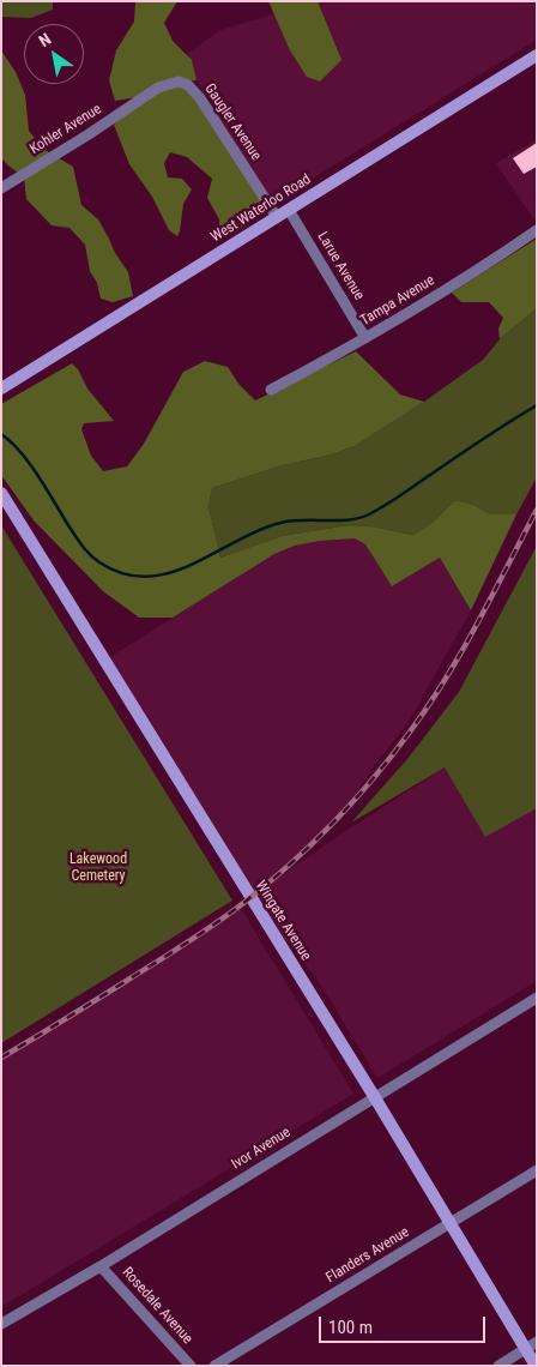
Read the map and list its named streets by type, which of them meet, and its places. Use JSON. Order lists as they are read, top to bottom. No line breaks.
{"streets":{"street":["Gaugler Avenue","Kohler Avenue","West Waterloo Road","Larue Avenue","Tampa Avenue","Wingate Avenue","Ivor Avenue","Flanders Avenue","Rosedale Avenue"]},"crossings":[["Gaugler Avenue","Kohler Avenue"],["Gaugler Avenue","West Waterloo Road"],["West Waterloo Road","Larue Avenue"],["Larue Avenue","Tampa Avenue"],["Wingate Avenue","Ivor Avenue"],["Wingate Avenue","Flanders Avenue"],["Ivor Avenue","Rosedale Avenue"]],"parks":["Lakewood Cemetery"],"scale_bar":"100 m","north":"top left"}
